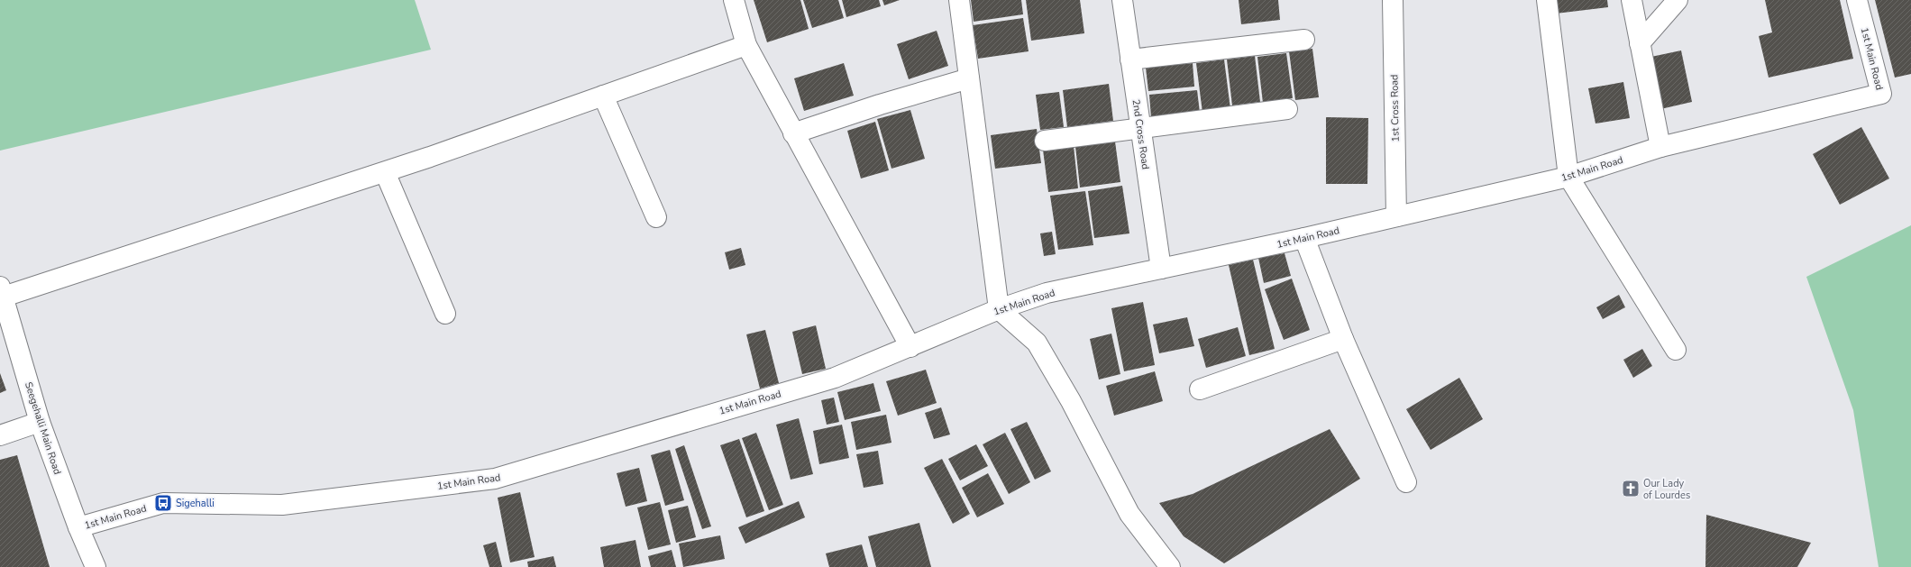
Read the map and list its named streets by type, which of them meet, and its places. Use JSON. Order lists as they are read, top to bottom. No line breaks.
{"streets":{"street":["1st Main Road","1st Cross Road","2nd Cross Road","Seegehalli Main Road"]},"crossings":[["1st Main Road","1st Cross Road"],["1st Main Road","2nd Cross Road"],["1st Main Road","Seegehalli Main Road"]],"places":{"church":["Our Lady of Lourdes"],"bus stop":["Sigehalli"]}}
